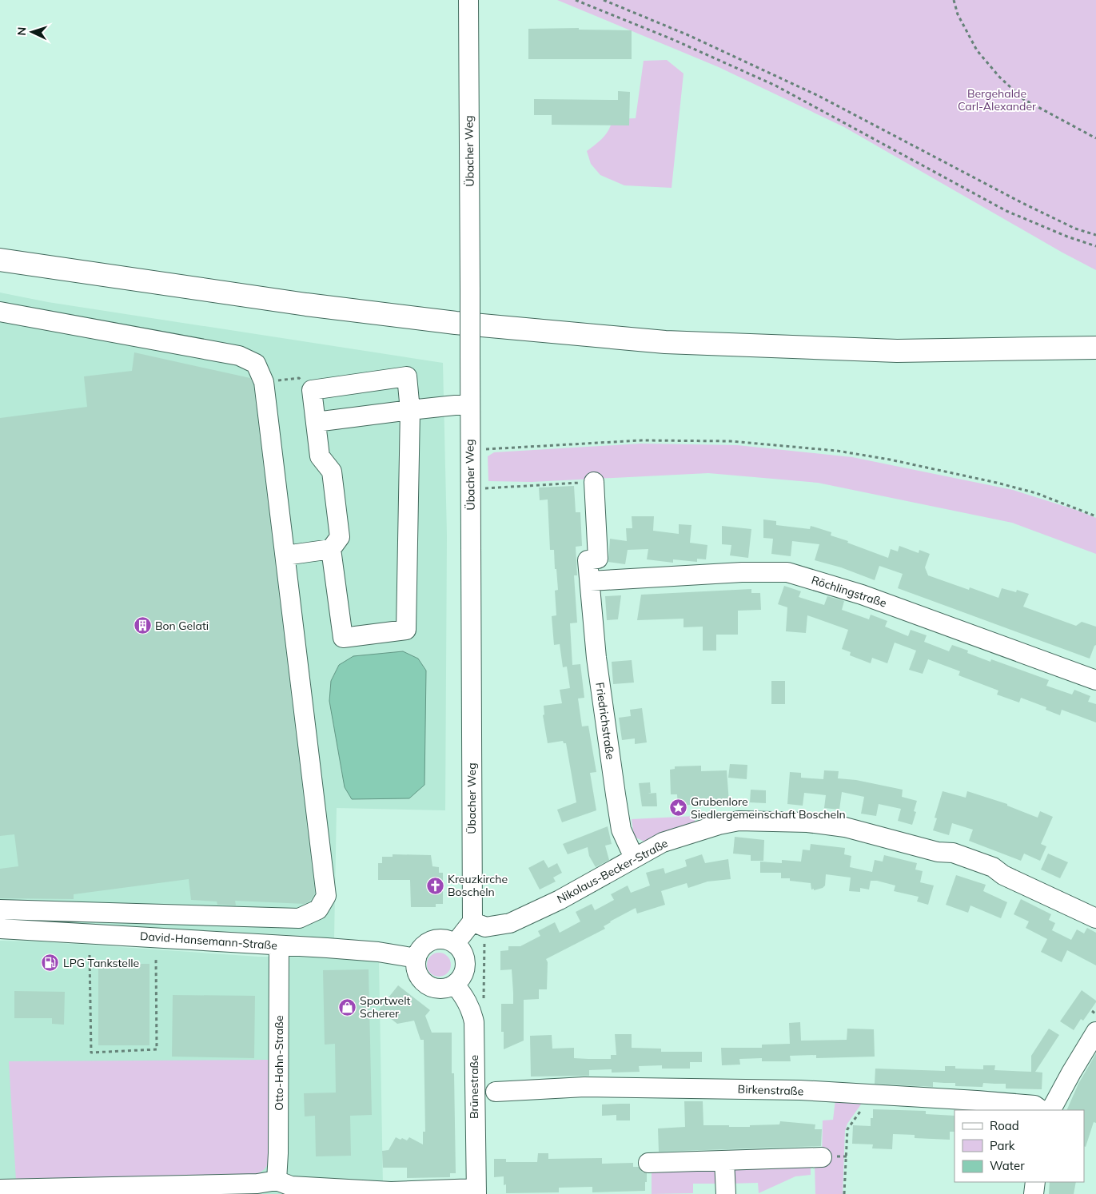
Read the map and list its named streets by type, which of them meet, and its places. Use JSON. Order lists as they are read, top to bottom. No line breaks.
{"streets":{"street":["Übacher Weg","Röchlingstraße","Friedrichstraße","Nikolaus-Becker-Straße","David-Hansemann-Straße","Otto-Hahn-Straße","Brünestraße","Birkenstraße"]},"crossings":[["Übacher Weg","Nikolaus-Becker-Straße"],["Röchlingstraße","Friedrichstraße"],["Friedrichstraße","Nikolaus-Becker-Straße"],["David-Hansemann-Straße","Otto-Hahn-Straße"],["David-Hansemann-Straße","Brünestraße"]],"parks":["Bergehalde Carl-Alexander"],"places":{"building":["Bon Gelati"],"place":["Grubenlore Siedlergemeinschaft Boscheln"],"church":["Kreuzkirche Boscheln"],"fuel station":["LPG Tankstelle"],"shop":["Sportwelt Scherer"]},"legend":["Road","Park","Water"],"north":"left"}
